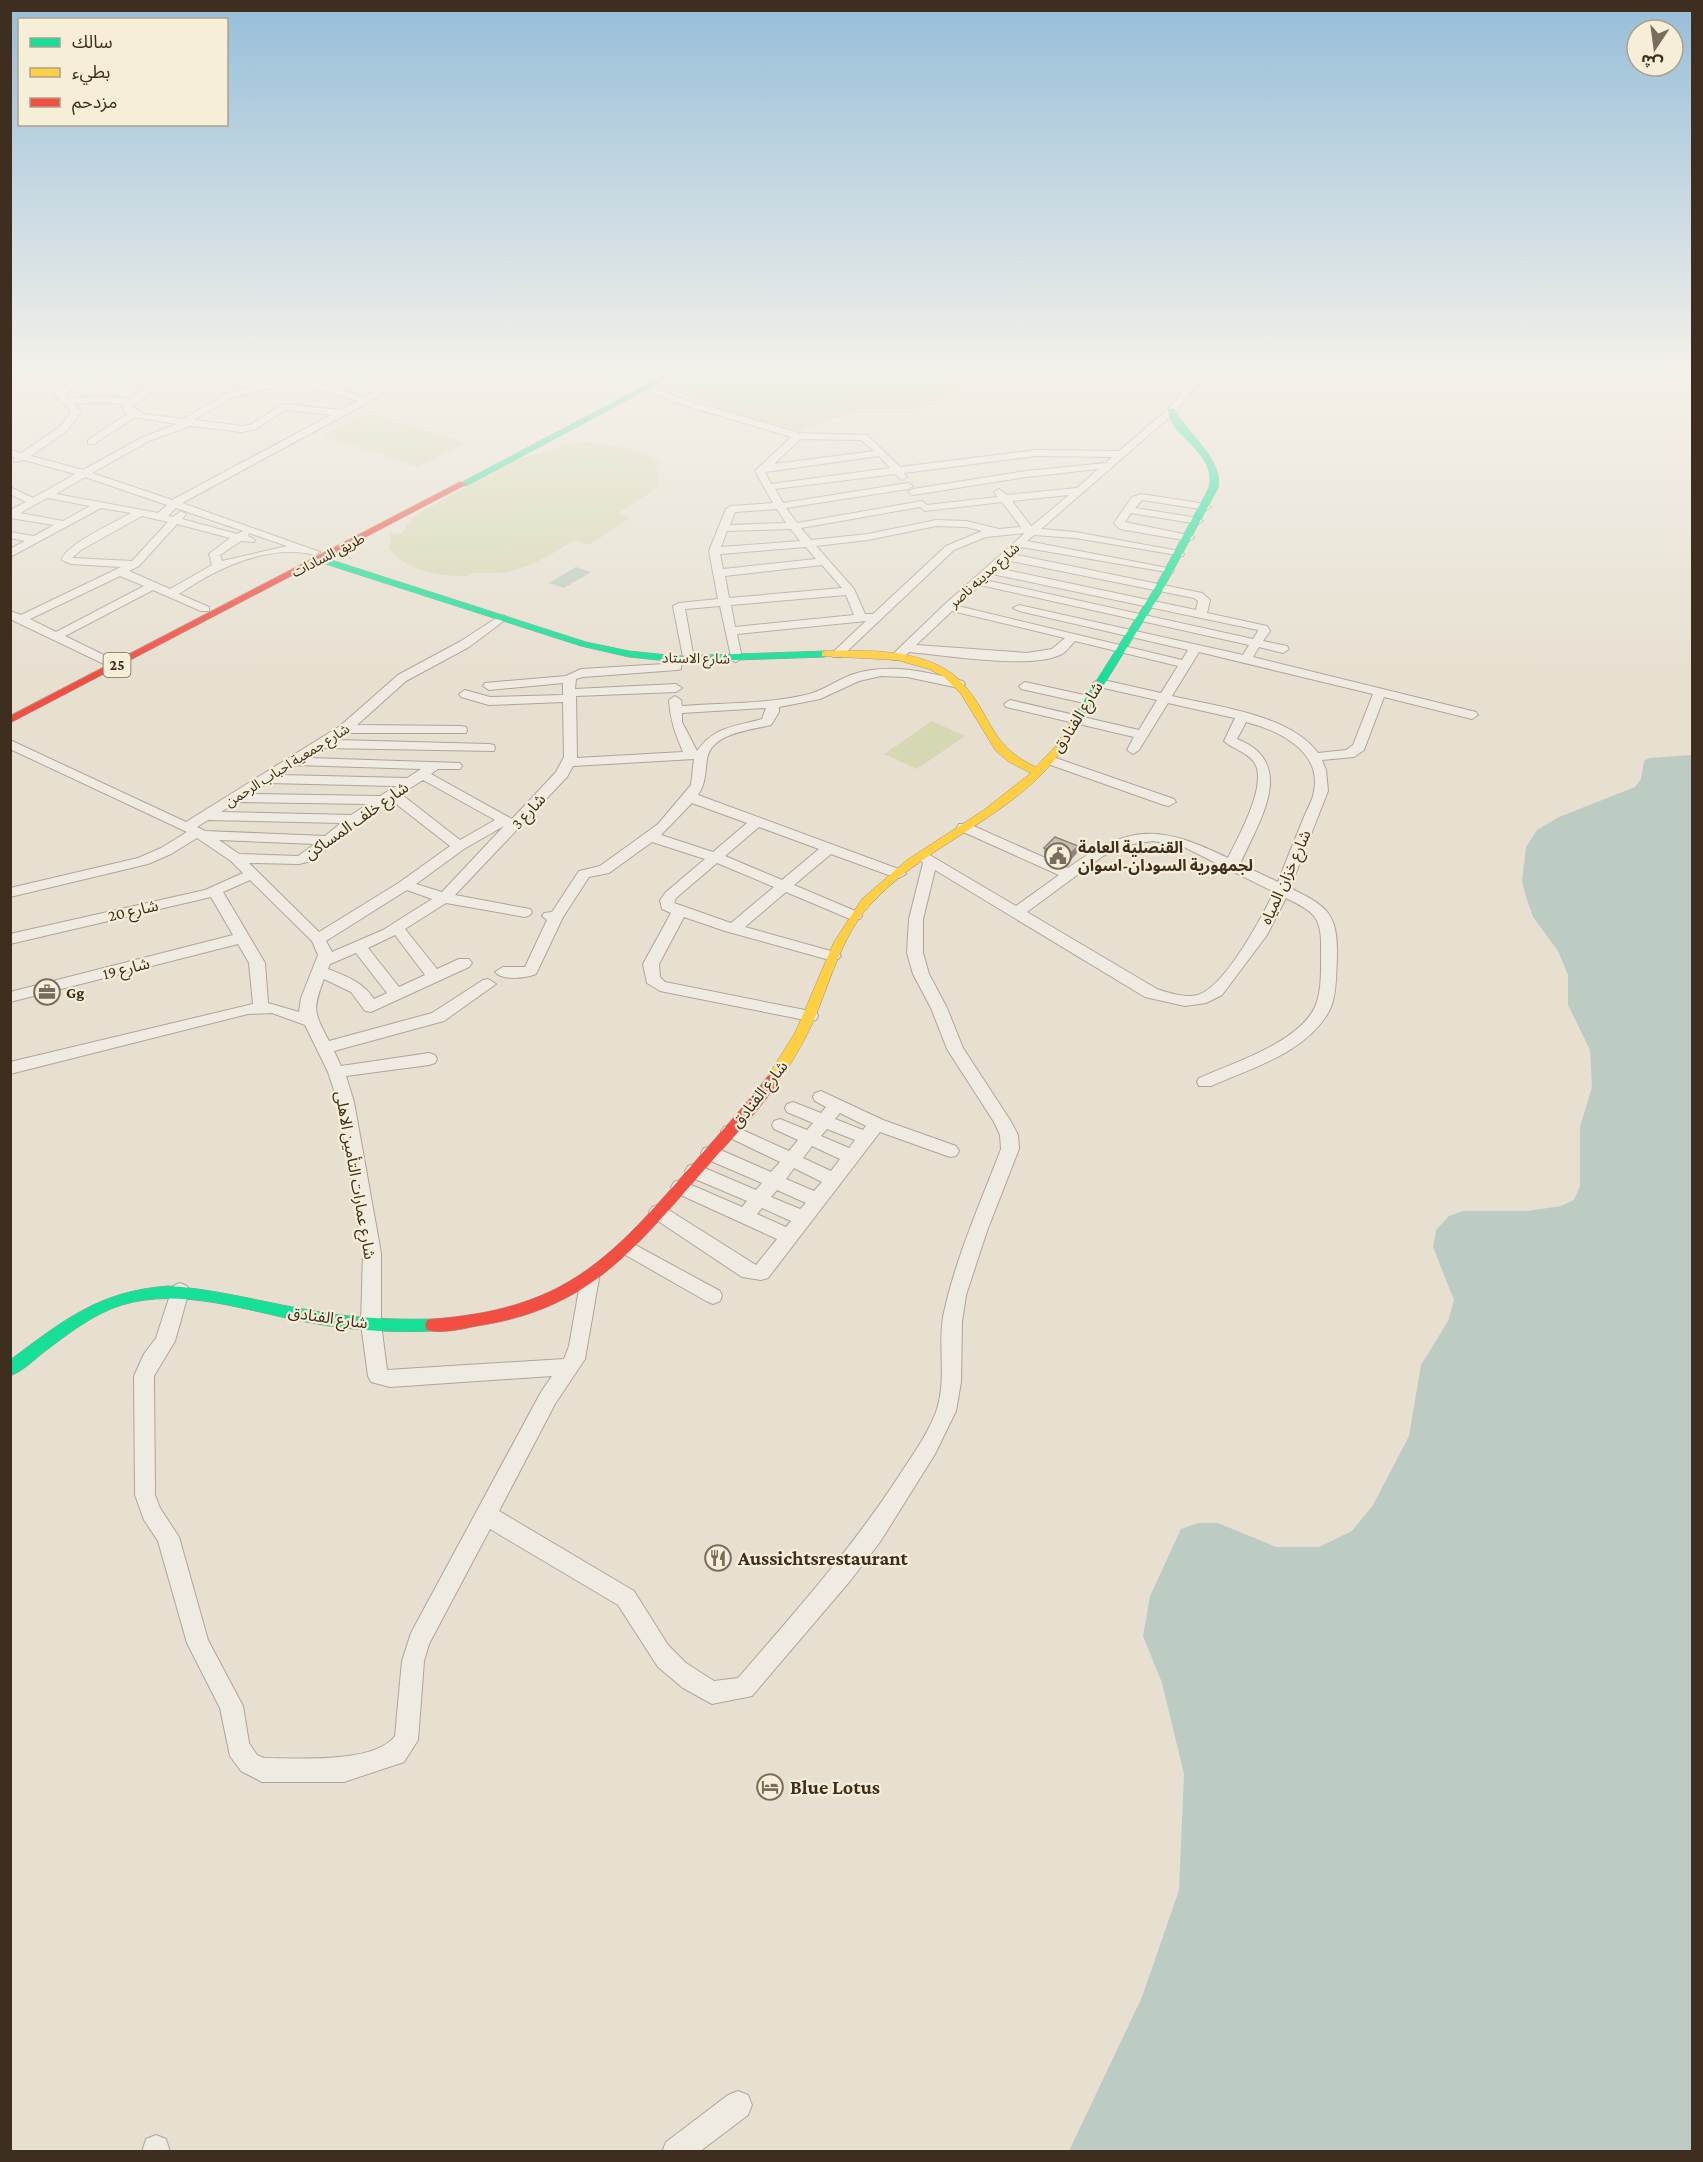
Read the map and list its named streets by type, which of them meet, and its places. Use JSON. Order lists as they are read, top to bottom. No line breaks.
{"streets":{"street":["طريق السادات","شارع مدينه ناصر","شارع الاستاد","25","شارع الفنادق","شارع جمعية احباب الرحمن","شارع 3","شارع خلف المساكن","شارع خزان المياه","شارع 20","شارع 19","شارع عمارات التأمين الاهلى"]},"crossings":[["طريق السادات","شارع الاستاد"],["شارع مدينه ناصر","شارع الاستاد"],["شارع الاستاد","شارع الفنادق"],["شارع الاستاد","شارع جمعية احباب الرحمن"],["شارع الفنادق","شارع خزان المياه"],["شارع الفنادق","شارع عمارات التأمين الاهلى"],["شارع 3","شارع عمارات التأمين الاهلى"]],"places":{"public building":["القنصلية العامة لجمهورية السودان-اسوان"],"office":["Gg"],"restaurant":["Aussichtsrestaurant"],"hotel":["Blue Lotus"]},"legend":["سالك","بطيء","مزدحم"],"north":"bottom"}
